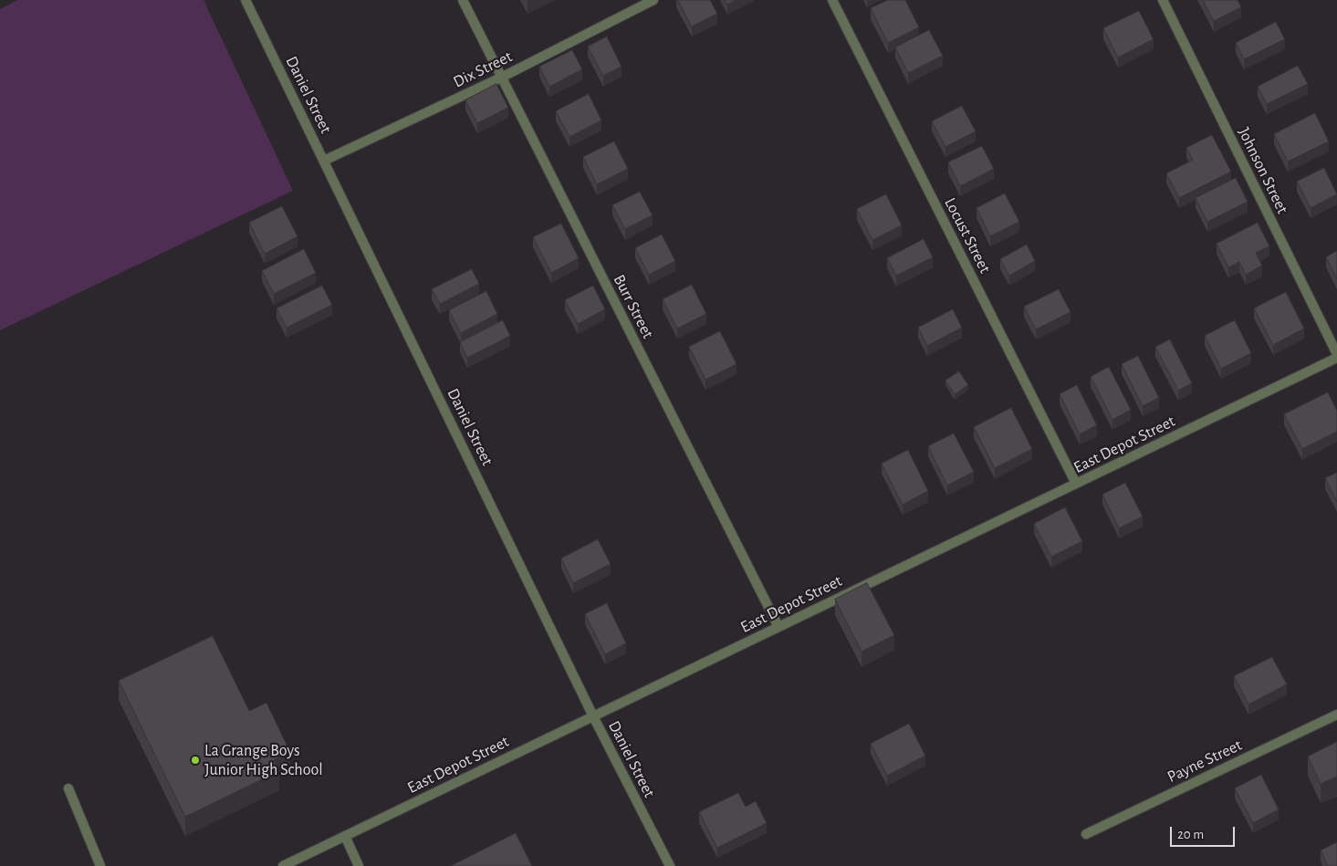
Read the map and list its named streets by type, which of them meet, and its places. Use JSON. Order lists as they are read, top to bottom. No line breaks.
{"streets":{"street":["Dix Street","Daniel Street","Johnson Street","Locust Street","Burr Street","East Depot Street","Payne Street"]},"crossings":[["Dix Street","Daniel Street"],["Dix Street","Burr Street"],["Daniel Street","East Depot Street"],["Locust Street","East Depot Street"],["Burr Street","East Depot Street"]],"places":["La Grange Boys Junior High School"],"scale_bar":"20 m"}
